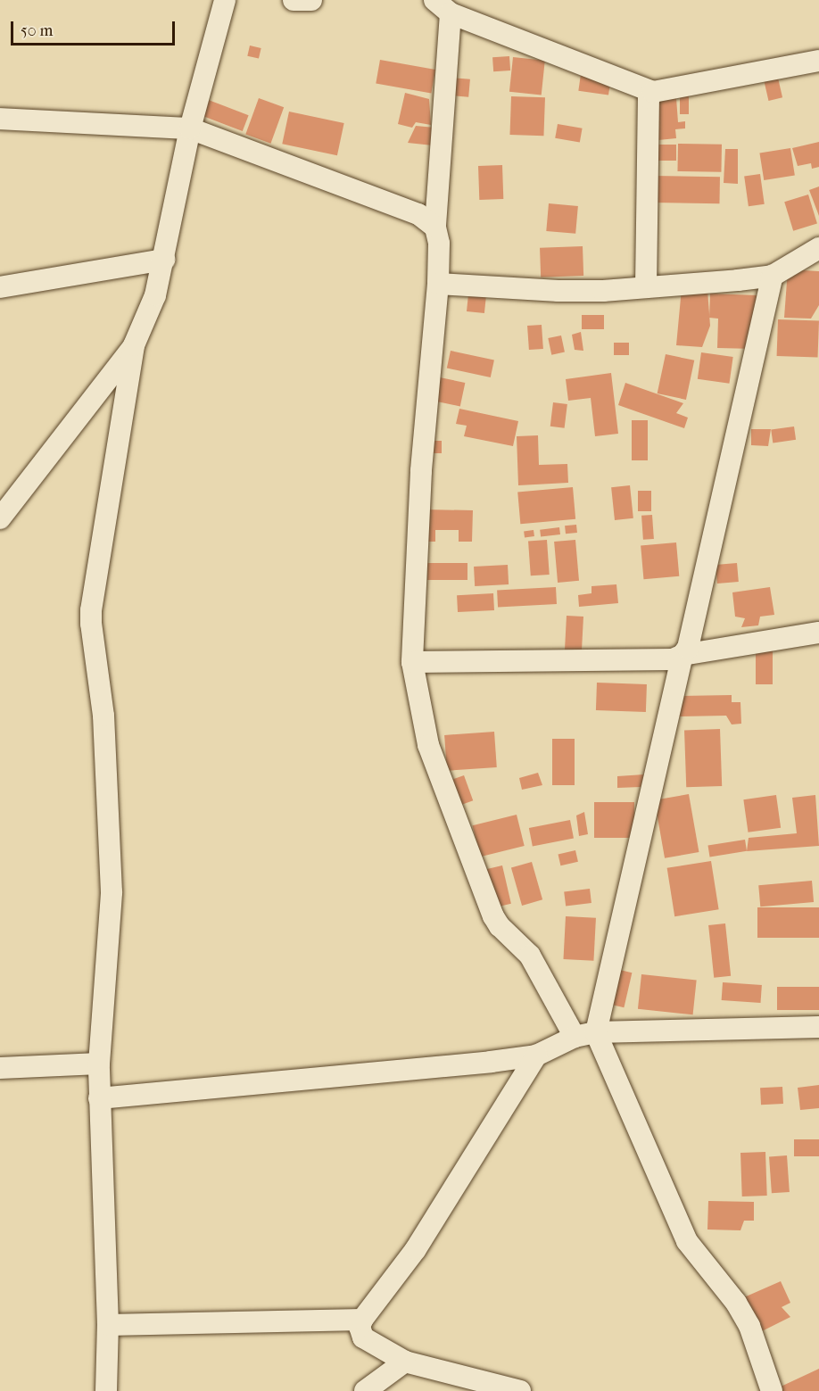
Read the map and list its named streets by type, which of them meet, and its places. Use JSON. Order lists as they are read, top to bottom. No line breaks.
{"scale_bar":"50 m"}
